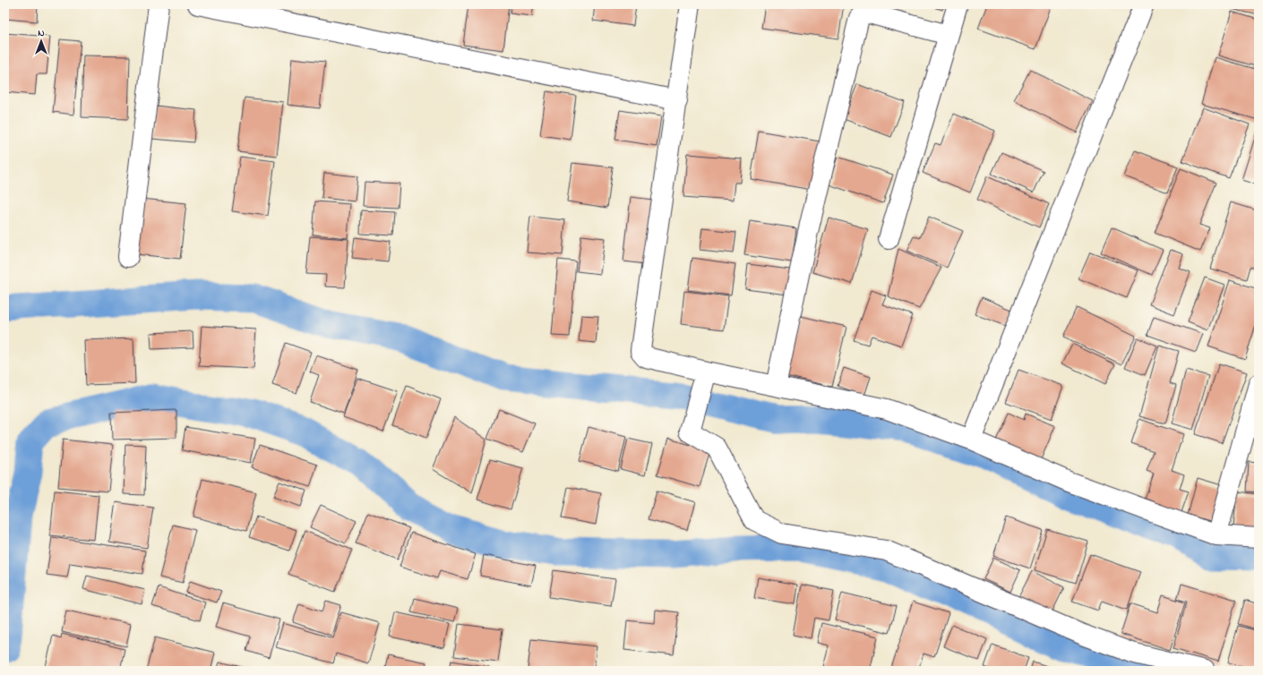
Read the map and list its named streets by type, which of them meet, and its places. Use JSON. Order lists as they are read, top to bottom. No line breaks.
{"north":"top"}
